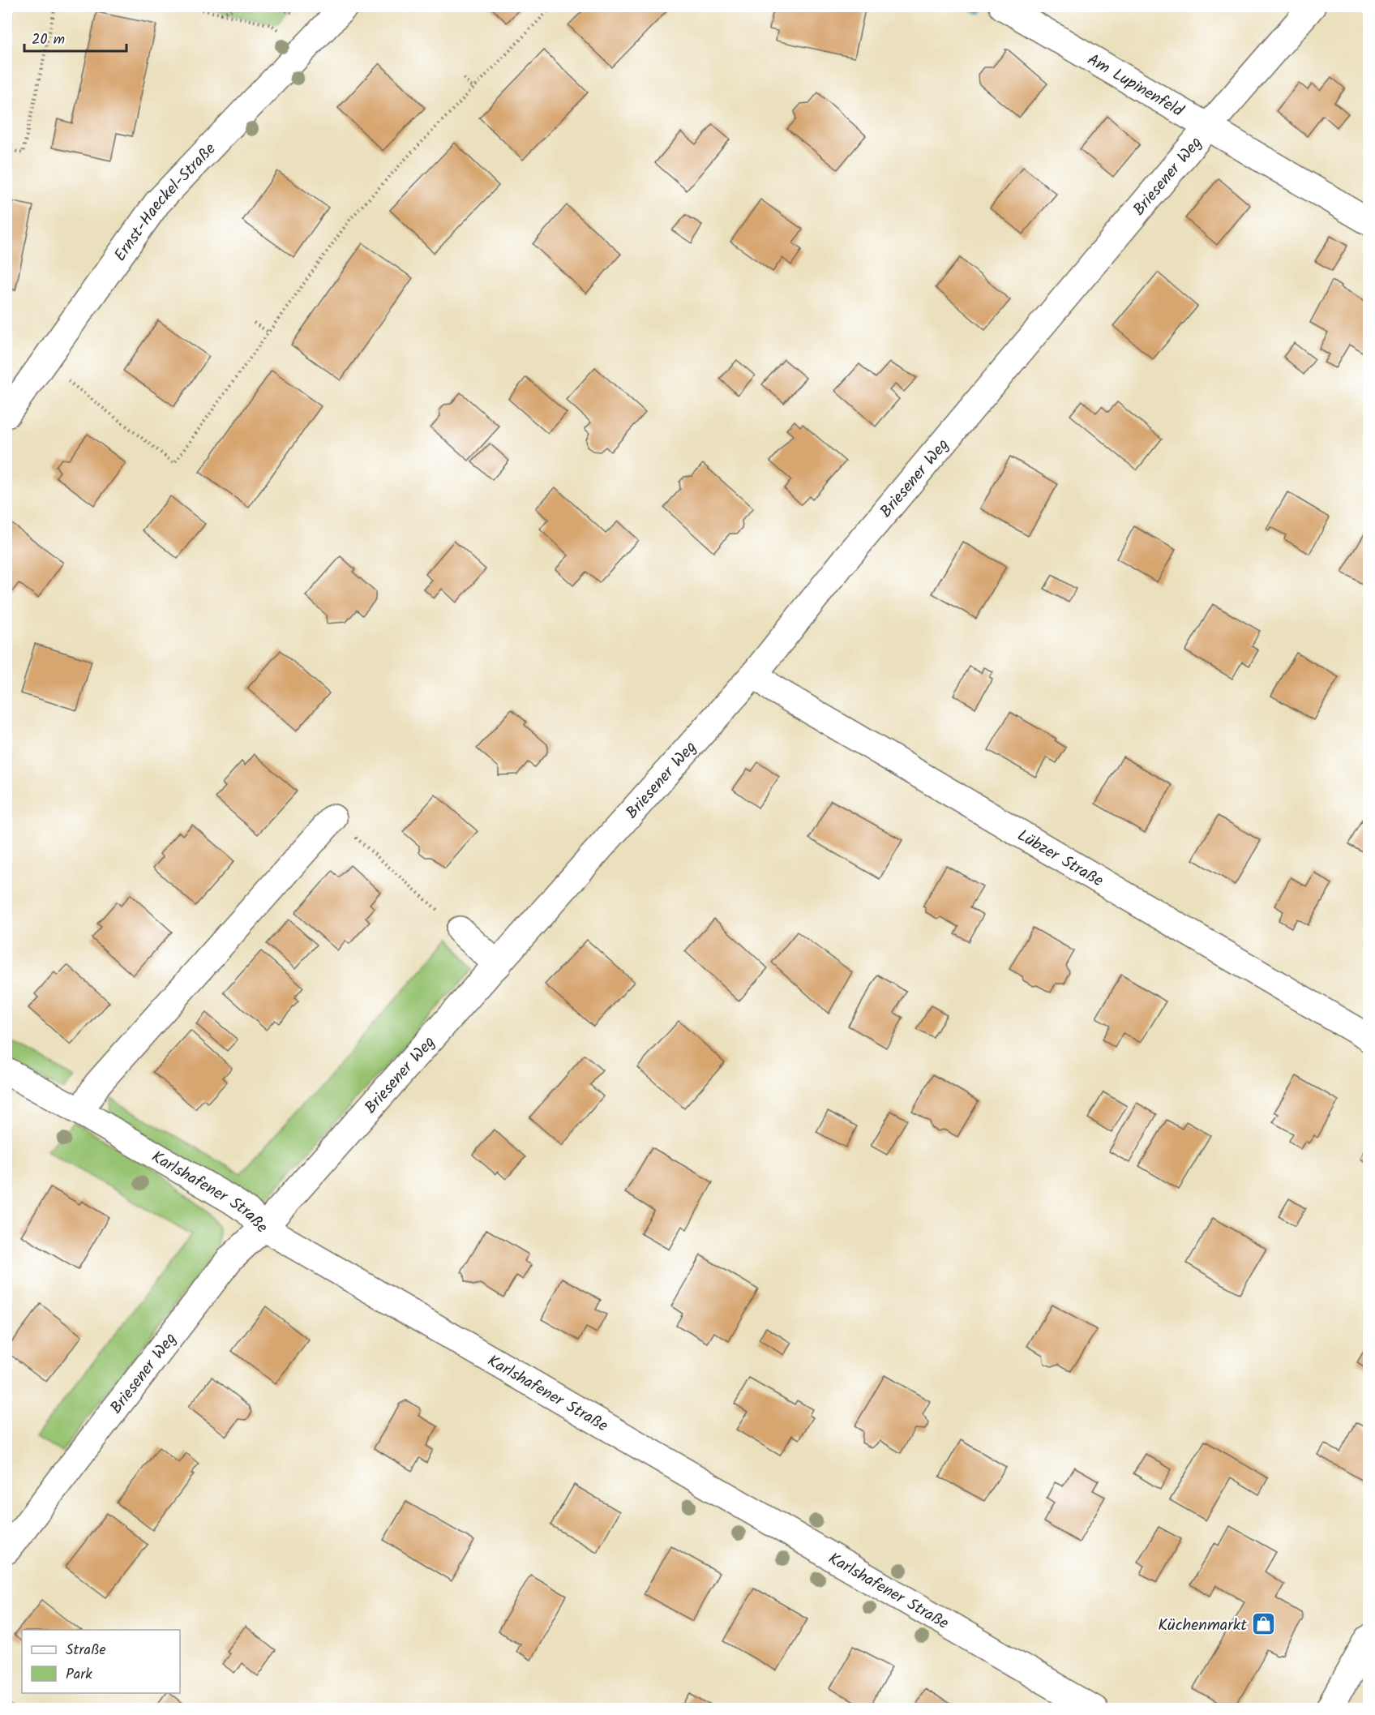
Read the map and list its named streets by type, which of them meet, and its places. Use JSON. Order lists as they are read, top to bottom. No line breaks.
{"streets":{"street":["Am Lupinenfeld","Briesener Weg","Ernst-Haeckel-Straße","Lübzer Straße","Karlshafener Straße"]},"crossings":[["Am Lupinenfeld","Briesener Weg"],["Briesener Weg","Lübzer Straße"],["Briesener Weg","Karlshafener Straße"]],"places":{"shop":["Küchenmarkt"]},"legend":["Straße","Park"],"scale_bar":"20 m"}
